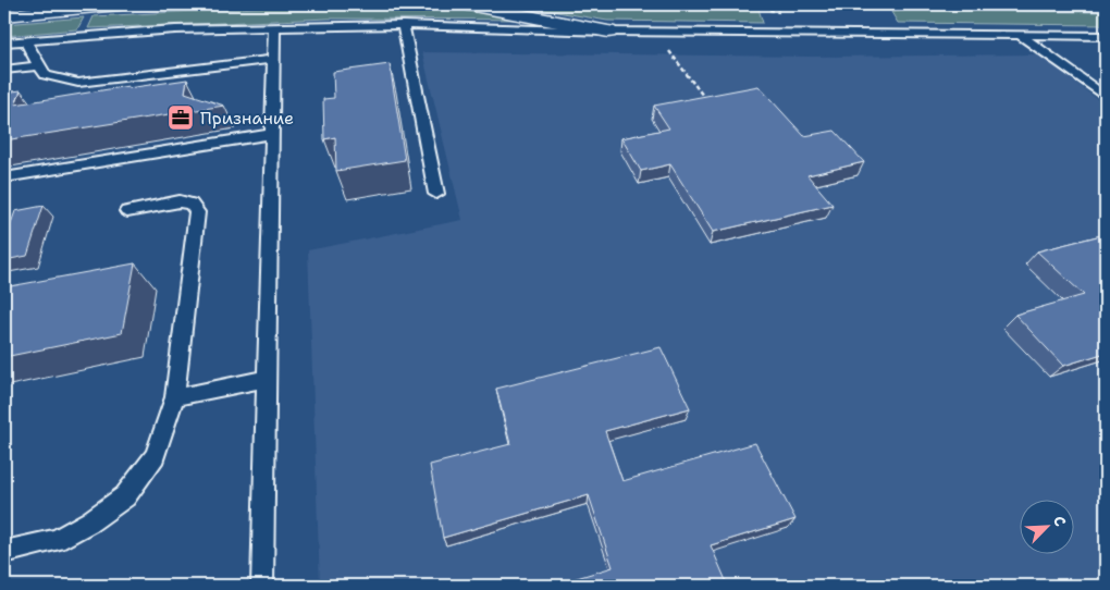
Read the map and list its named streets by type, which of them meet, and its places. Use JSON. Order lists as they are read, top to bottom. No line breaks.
{"places":{"office":["Признание"]},"north":"top right"}
